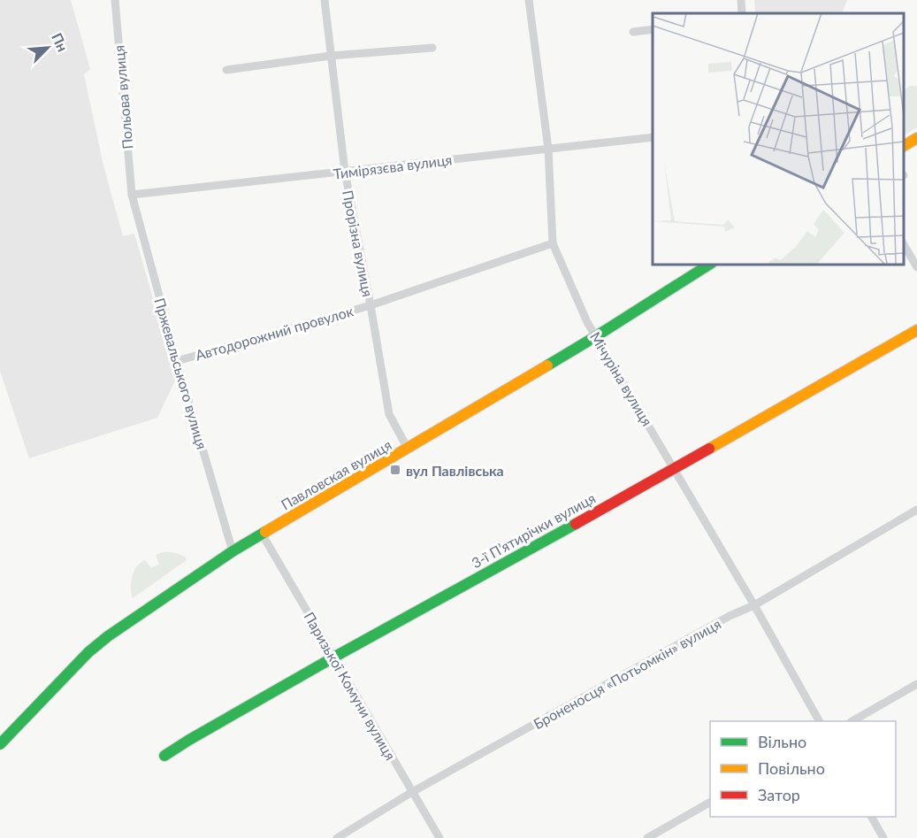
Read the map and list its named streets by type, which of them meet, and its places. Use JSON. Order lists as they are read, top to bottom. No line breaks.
{"streets":{"main road":["Павловская вулиця","3-ї П’ятирічки вулиця"],"street":["Польова вулиця","Тимірязєва вулиця","Прорізна вулиця","Автодорожний провулок","Пржевальського вулиця","Мічуріна вулиця","Броненосця «Потьомкін» вулиця","Паризької Комуни вулиця"]},"crossings":[["Польова вулиця","Тимірязєва вулиця"],["Польова вулиця","Пржевальського вулиця"],["Тимірязєва вулиця","Прорізна вулиця"],["Тимірязєва вулиця","Пржевальського вулиця"],["Тимірязєва вулиця","Мічуріна вулиця"],["Прорізна вулиця","Автодорожний провулок"],["Прорізна вулиця","Павловская вулиця"],["Автодорожний провулок","Пржевальського вулиця"],["Автодорожний провулок","Мічуріна вулиця"],["Пржевальського вулиця","Павловская вулиця"],["Мічуріна вулиця","Павловская вулиця"],["Мічуріна вулиця","3-ї П’ятирічки вулиця"],["Мічуріна вулиця","Броненосця «Потьомкін» вулиця"],["Павловская вулиця","Паризької Комуни вулиця"],["3-ї П’ятирічки вулиця","Паризької Комуни вулиця"],["Броненосця «Потьомкін» вулиця","Паризької Комуни вулиця"]],"places":{"transit":["вул Павлівська"]},"legend":["Вільно","Повільно","Затор"],"north":"top right"}
